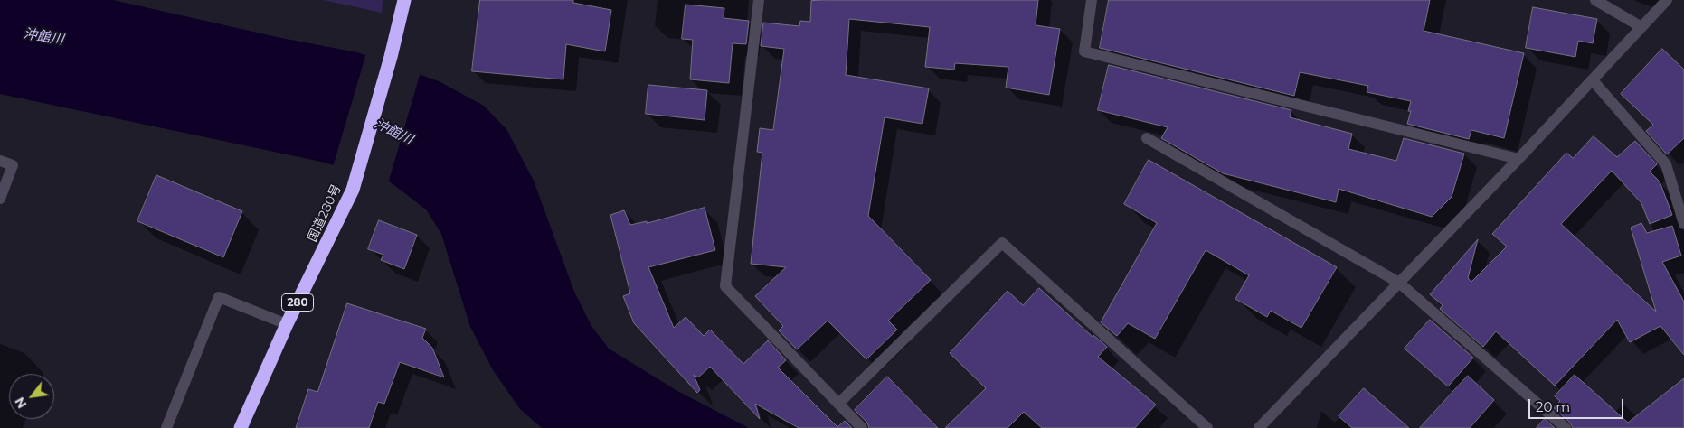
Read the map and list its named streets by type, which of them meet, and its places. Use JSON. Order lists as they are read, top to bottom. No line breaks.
{"streets":{"highway":["国道280号","280"]},"water":["沖館川"],"scale_bar":"20 m","north":"bottom left"}
